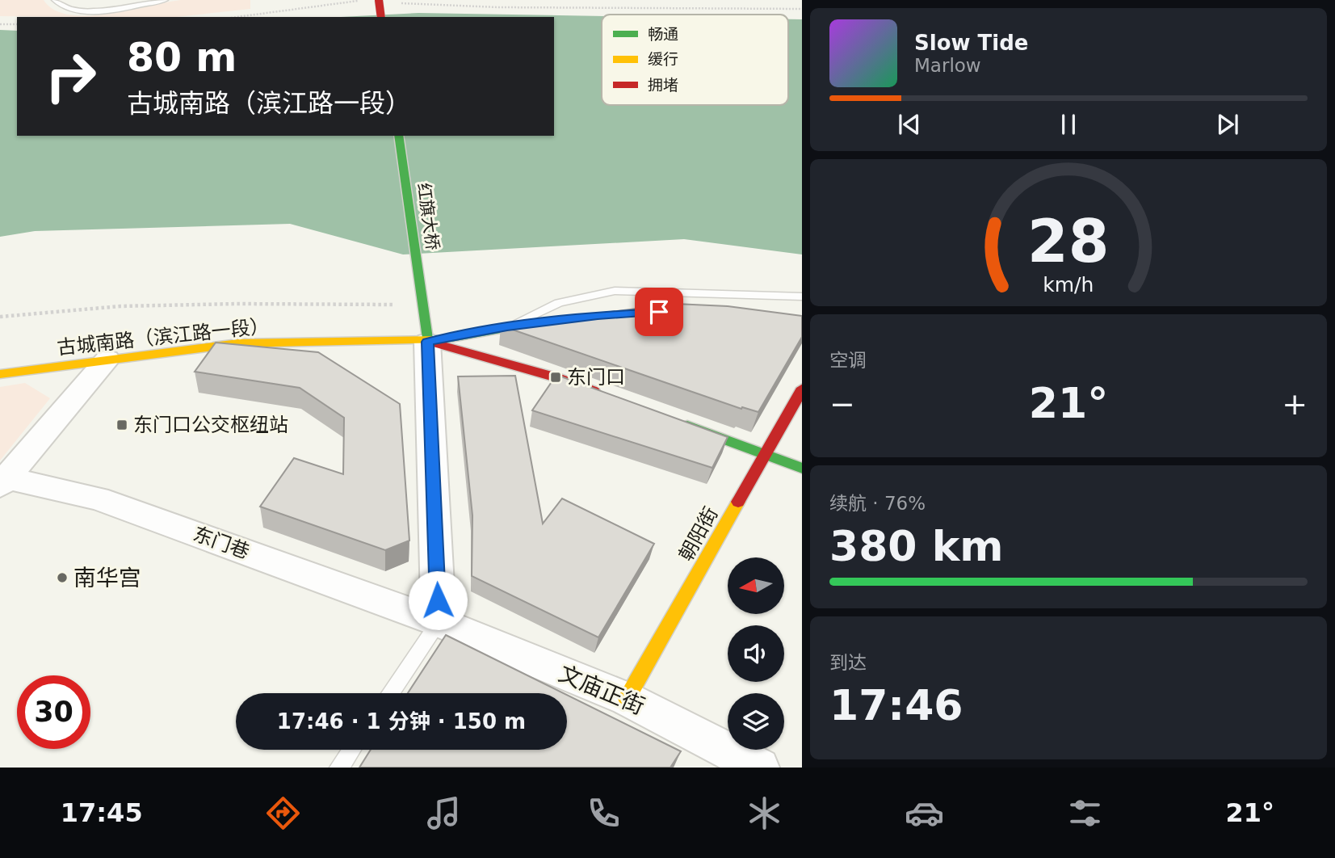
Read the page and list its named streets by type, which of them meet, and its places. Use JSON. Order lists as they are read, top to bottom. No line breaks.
{"streets":{"street":["红旗大桥","古城南路（滨江路一段）","朝阳街","东门巷","文庙正街"]},"crossings":[["红旗大桥","古城南路（滨江路一段）"],["朝阳街","文庙正街"],["东门巷","文庙正街"]],"places":{"transit":["东门口","东门口公交枢纽站"],"other":["南华宫"]},"legend":["畅通","缓行","拥堵"],"north":"left","page":{"turn":["80 m","古城南路（滨江路一段）"],"song":["Slow Tide","Marlow"],"tile":["空调",["续航 · 76%","380 km"],["到达","17:46"]],"heat":["−","21°","+"],"limit":"30","trip":"17:46 · 1 分钟 · 150 m","tabs":["17:45","21°"],"gauge":["28","km/h"]}}
